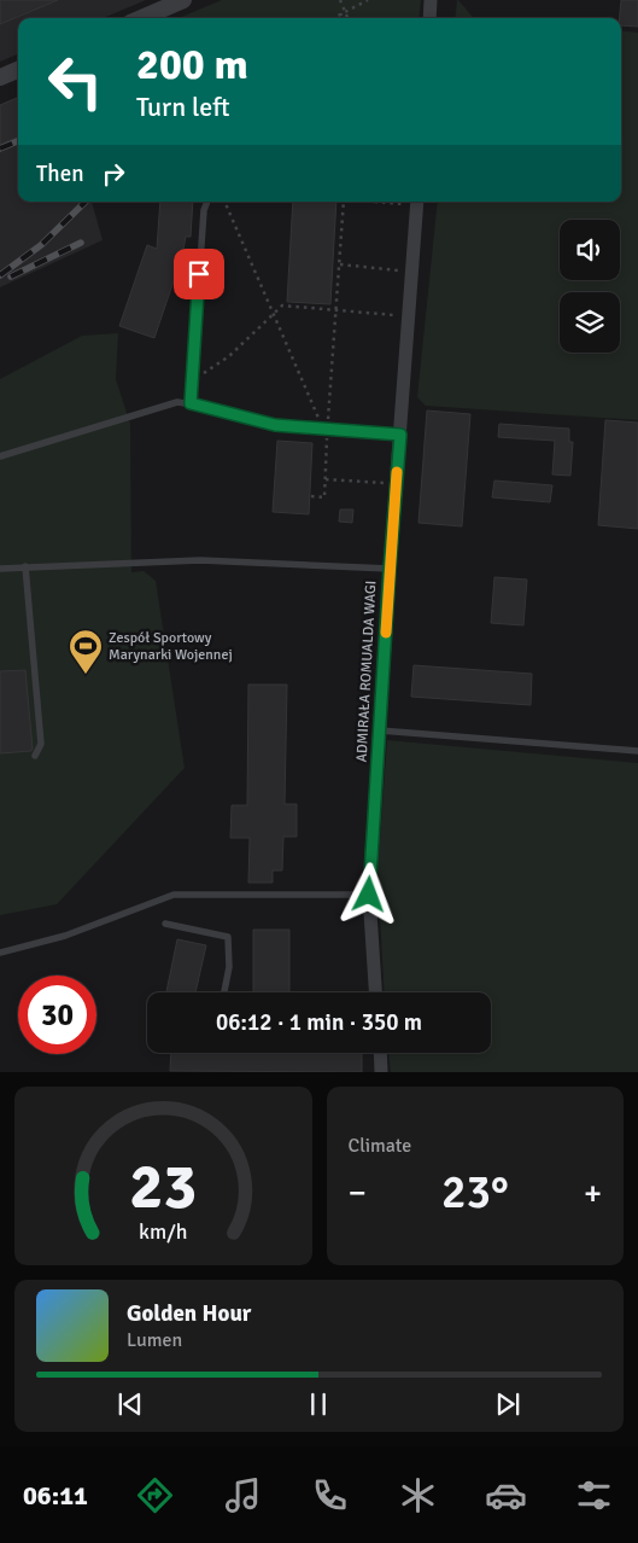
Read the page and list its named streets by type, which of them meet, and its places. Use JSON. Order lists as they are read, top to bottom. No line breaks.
{"streets":{"street":["ADMIRAŁA ROMUALDA WAGI"]},"places":{"sports":["Zespół Sportowy Marynarki Wojennej"]},"page":{"turn":["200 m","Turn left"],"then":"Then","limit":"30","trip":"06:12 · 1 min · 350 m","tile":"Climate","heat":["−","23°","+"],"song":["Golden Hour","Lumen"],"tabs":"06:11","gauge":["23","km/h"]}}
